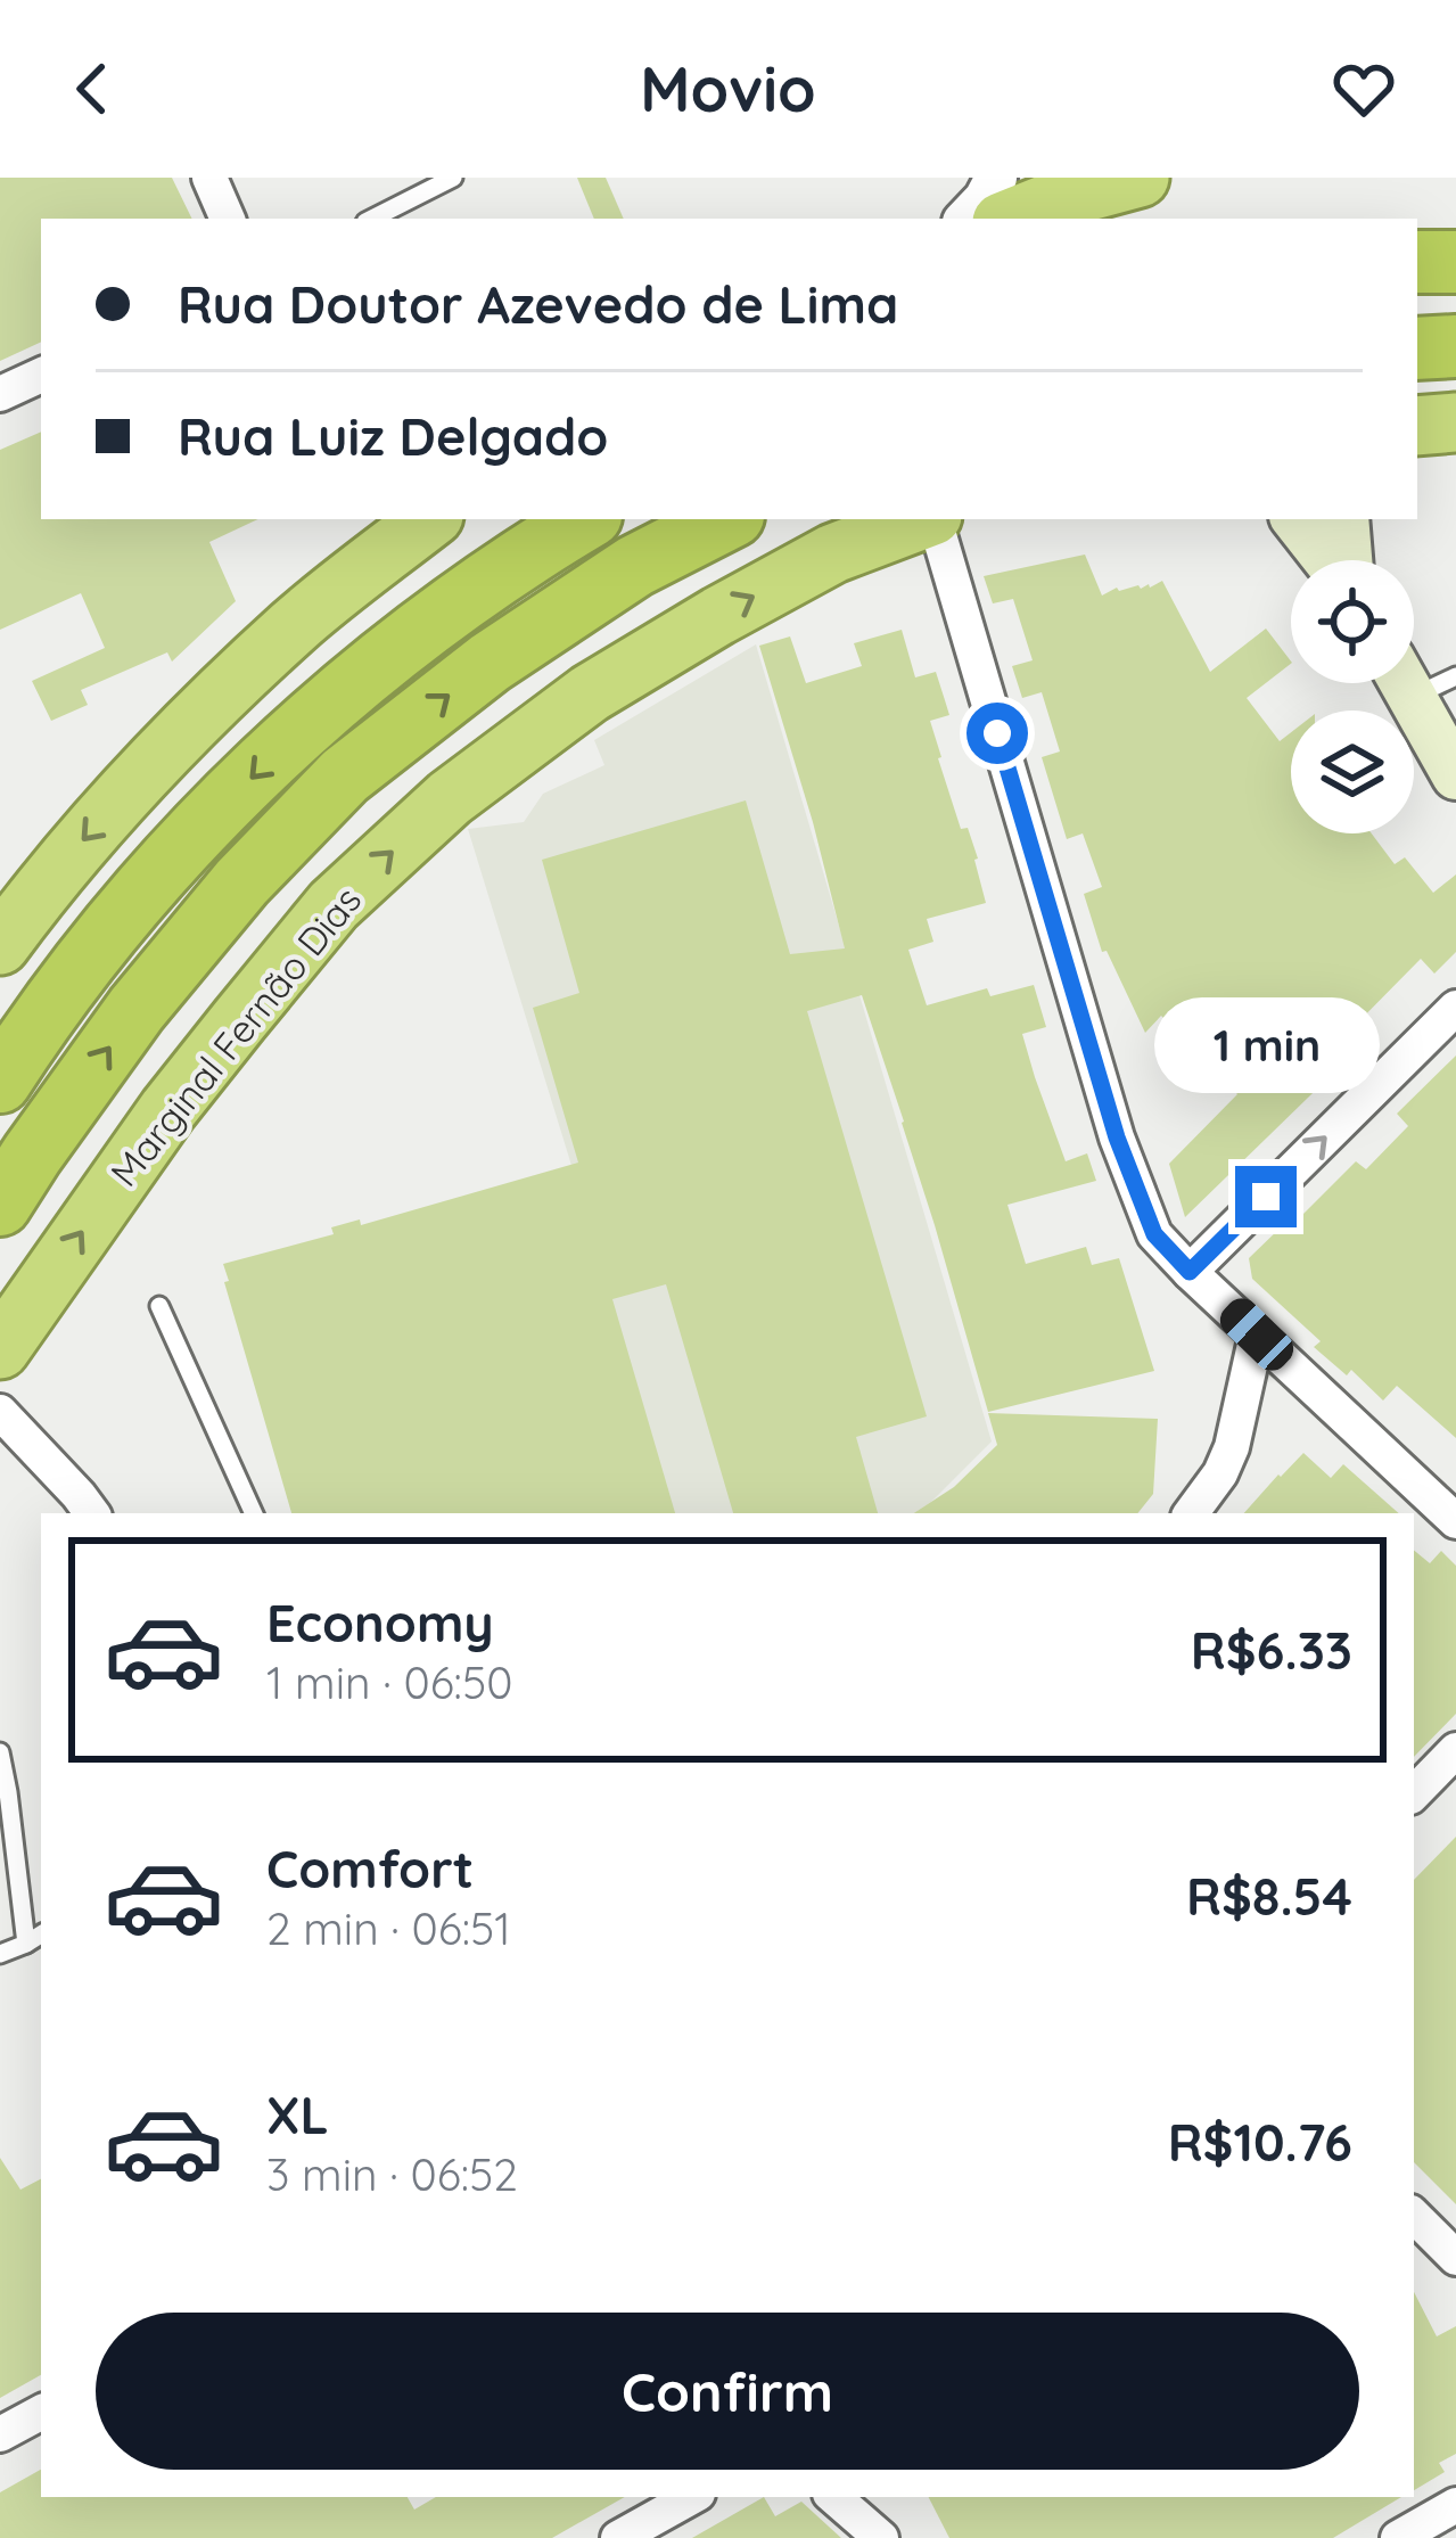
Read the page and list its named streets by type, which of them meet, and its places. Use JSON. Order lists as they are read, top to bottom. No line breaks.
{"streets":{"highway":["Marginal Fernão Dias"]},"page":{"header":"Movio","banner":["Rua Doutor Azevedo de Lima","Rua Luiz Delgado"],"bubble":"1 min","list":[{"name":"Economy","note":"1 min · 06:50","value":"R$6.33"},{"name":"Comfort","note":"2 min · 06:51","value":"R$8.54"},{"name":"XL","note":"3 min · 06:52","value":"R$10.76"}],"buttons":"Confirm"}}
